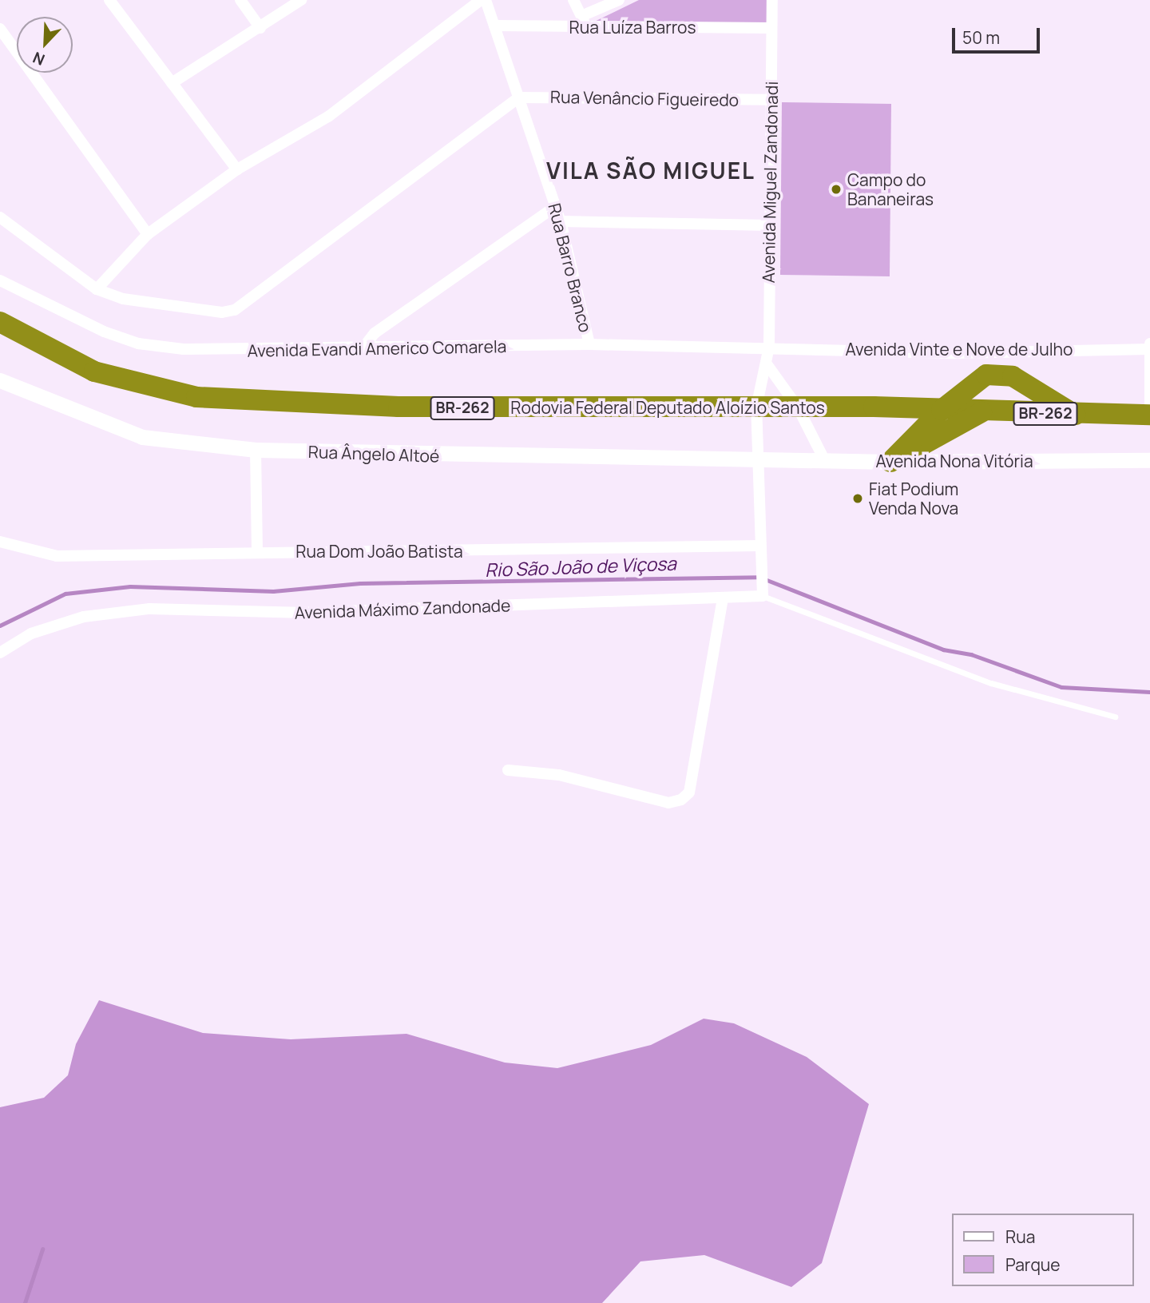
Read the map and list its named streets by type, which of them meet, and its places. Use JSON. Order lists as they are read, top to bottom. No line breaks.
{"streets":{"highway":["Rodovia Federal Deputado Aloízio Santos","BR-262"],"street":["Rua Luíza Barros","Rua Venâncio Figueiredo","Avenida Miguel Zandonadi","Rua Barro Branco","Avenida Evandi Americo Comarela","Avenida Vinte e Nove de Julho","Rua Ângelo Altoé","Avenida Nona Vitória","Rua Dom João Batista","Avenida Máximo Zandonade"]},"crossings":[["Rua Luíza Barros","Avenida Miguel Zandonadi"],["Rua Luíza Barros","Rua Barro Branco"],["Rua Venâncio Figueiredo","Avenida Miguel Zandonadi"],["Rua Venâncio Figueiredo","Rua Barro Branco"],["Avenida Miguel Zandonadi","Avenida Evandi Americo Comarela"],["Avenida Miguel Zandonadi","Avenida Vinte e Nove de Julho"],["Avenida Miguel Zandonadi","Rodovia Federal Deputado Aloízio Santos"],["Avenida Miguel Zandonadi","Rua Ângelo Altoé"],["Avenida Miguel Zandonadi","Avenida Nona Vitória"],["Avenida Miguel Zandonadi","Rua Dom João Batista"],["Rua Barro Branco","Avenida Evandi Americo Comarela"],["Avenida Evandi Americo Comarela","Avenida Vinte e Nove de Julho"],["Rua Ângelo Altoé","Avenida Nona Vitória"]],"districts":["VILA SÃO MIGUEL"],"water":["Rio São João de Viçosa"],"places":["Campo do Bananeiras","Fiat Podium Venda Nova"],"legend":["Rua","Parque"],"scale_bar":"50 m","north":"bottom left"}
